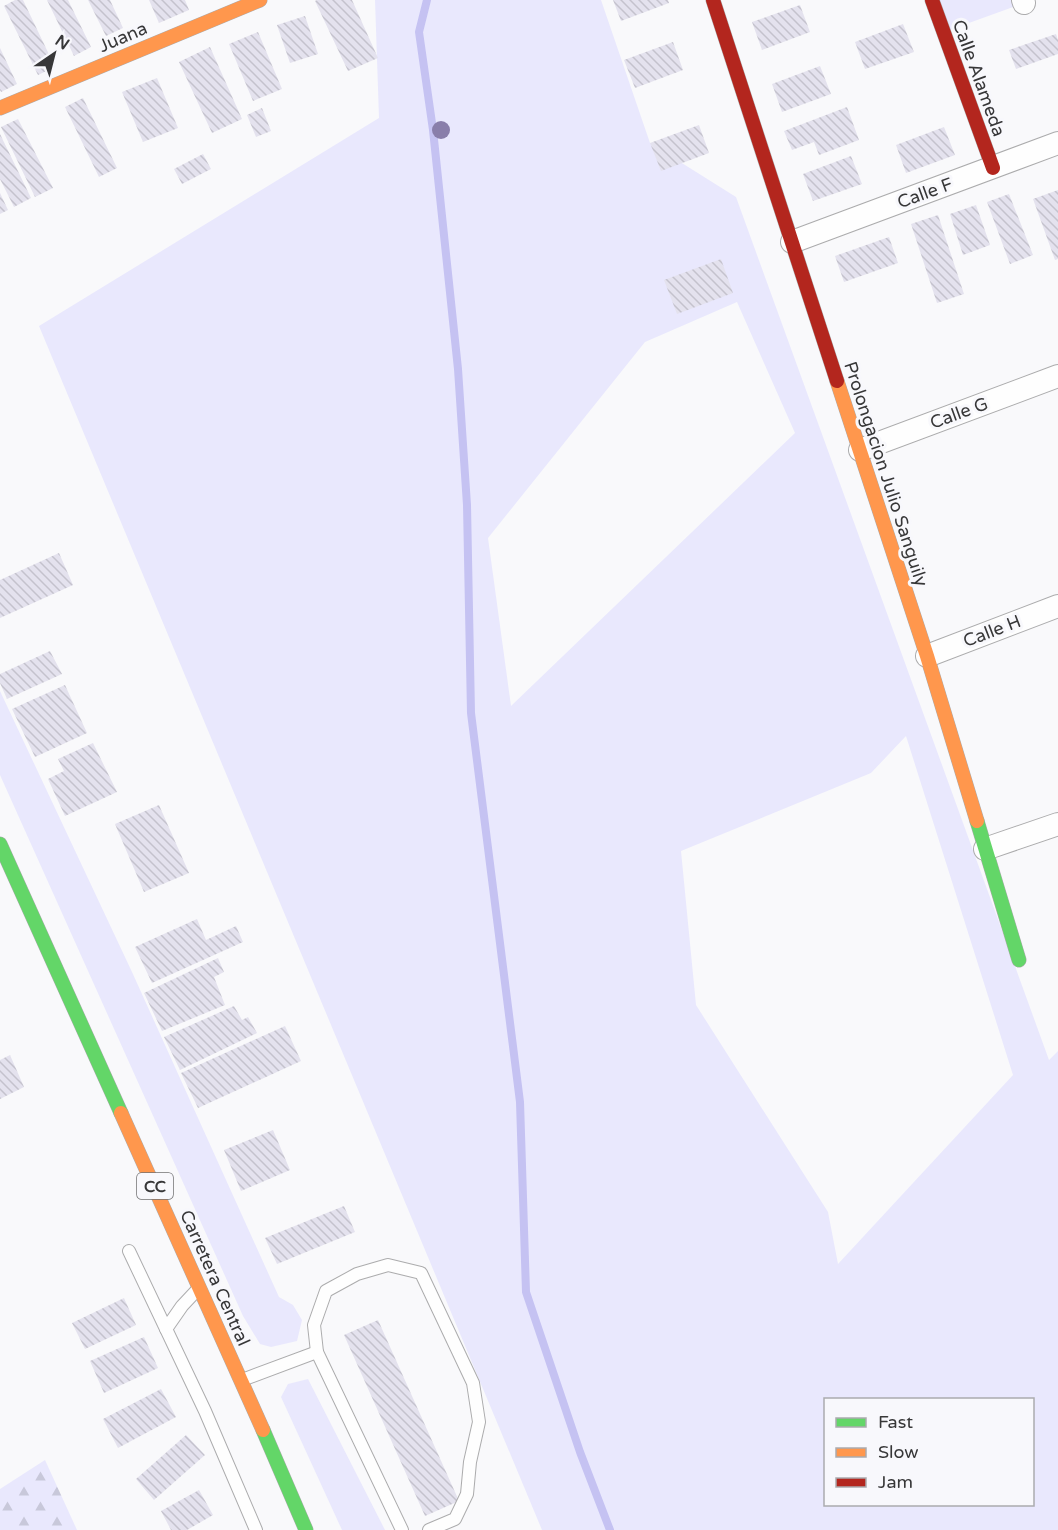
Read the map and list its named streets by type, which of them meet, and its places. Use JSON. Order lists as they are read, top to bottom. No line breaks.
{"streets":{"main road":["Juana","Calle Alameda","Prolongacion Julio Sanguily","CC","Carretera Central"],"street":["Calle F","Calle G","Calle H"]},"crossings":[["Calle Alameda","Calle F"],["Calle F","Prolongacion Julio Sanguily"],["Calle G","Prolongacion Julio Sanguily"],["Prolongacion Julio Sanguily","Calle H"]],"legend":["Fast","Slow","Jam"],"north":"top right"}
